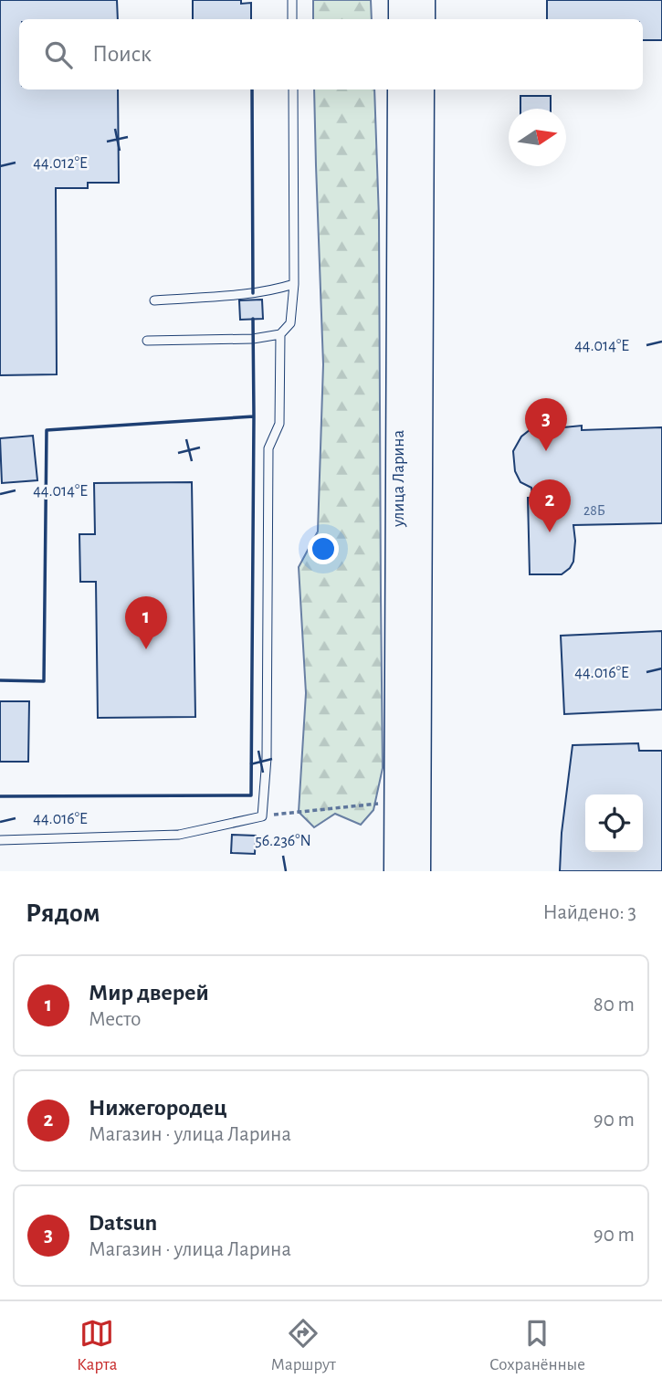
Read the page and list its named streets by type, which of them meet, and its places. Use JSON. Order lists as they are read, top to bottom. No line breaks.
{"streets":{"main road":["улица Ларина"]},"house_numbers":["28Б"],"north":"right","page":{"search":"Поиск","pins":["3","2","1"],"heading":["Рядом","Найдено: 3"],"list":[{"mark":"1","name":"Мир дверей","note":"Место","value":"80 m"},{"mark":"2","name":"Нижегородец","note":"Магазин · улица Ларина","value":"90 m"},{"mark":"3","name":"Datsun","note":"Магазин · улица Ларина","value":"90 m"}],"nav":["Карта","Маршрут","Сохранённые"]},"coordinates":["44.012°E","44.014°E","44.016°E","56.236°N"]}
